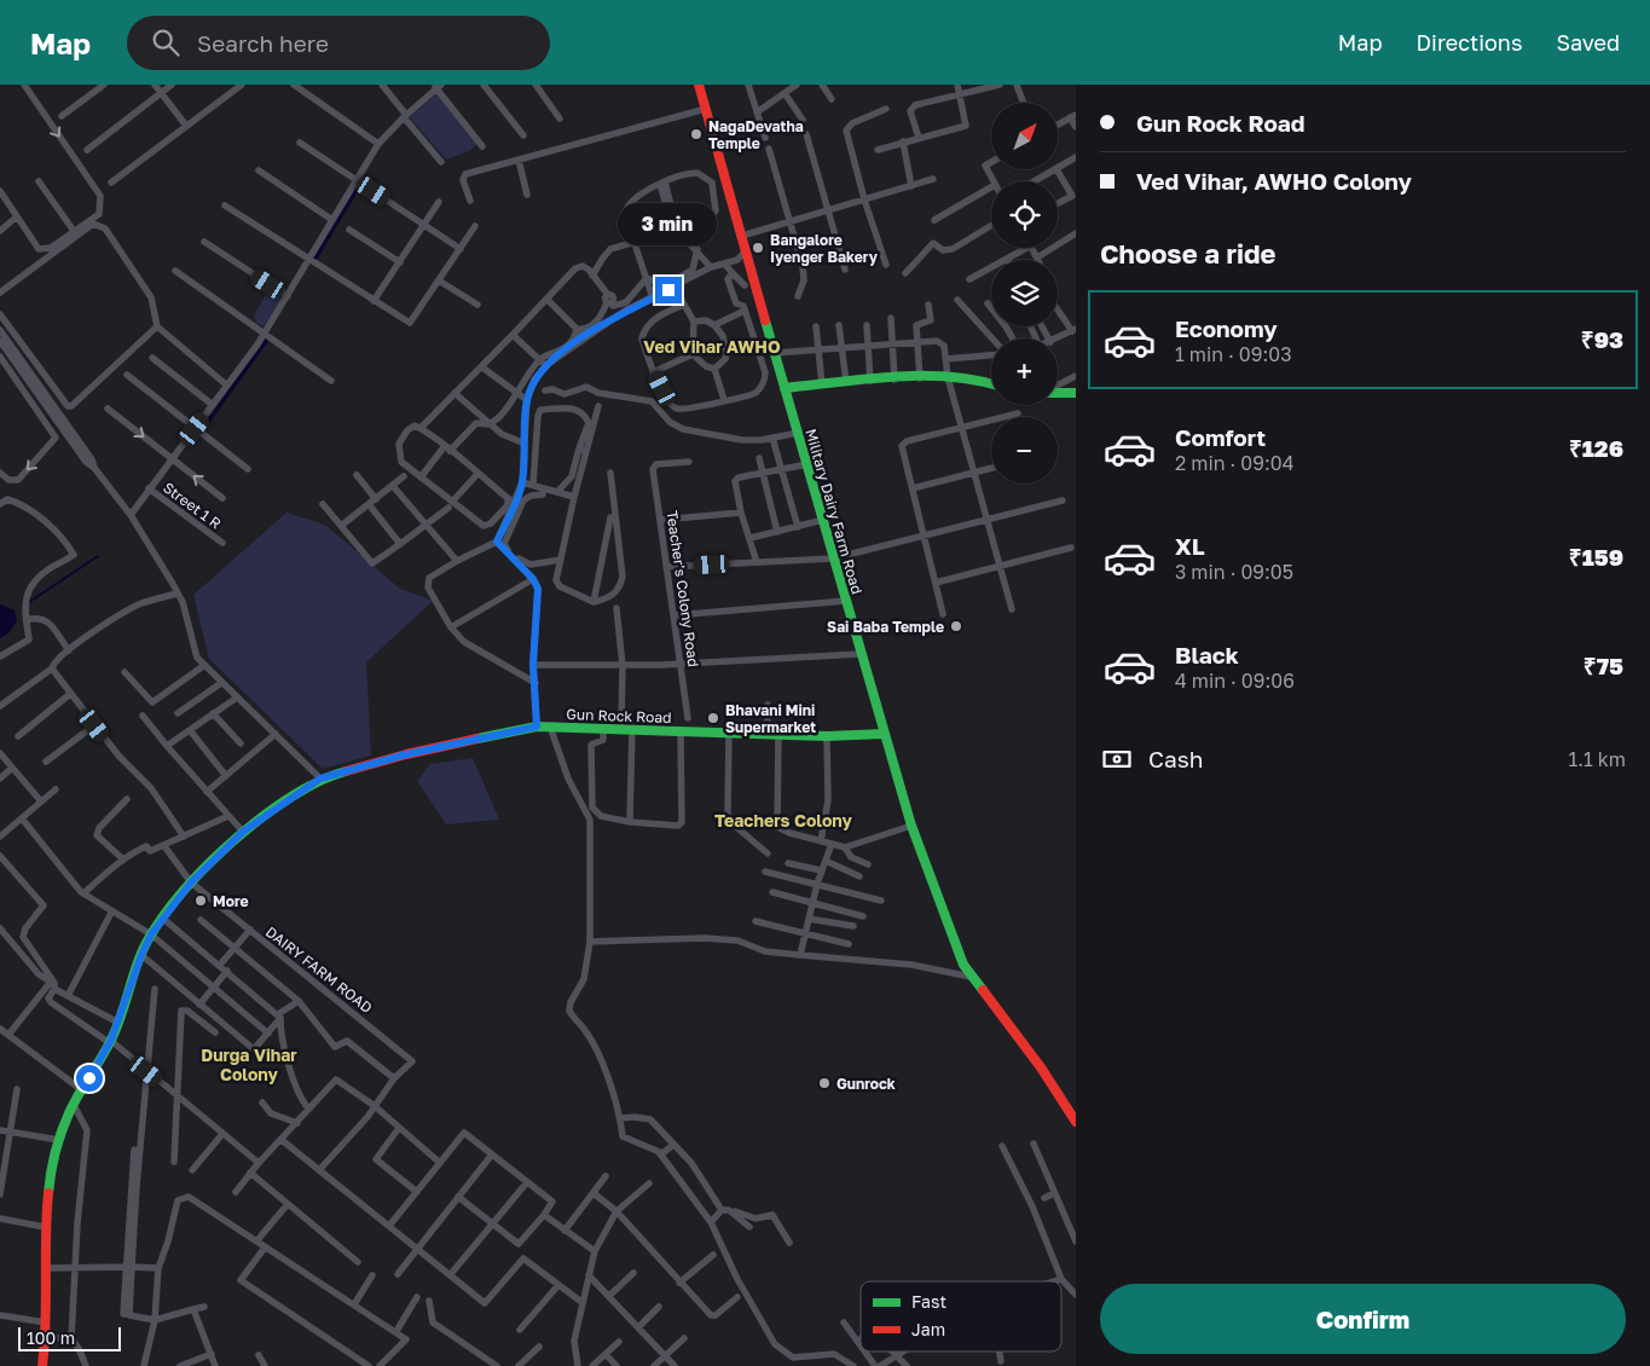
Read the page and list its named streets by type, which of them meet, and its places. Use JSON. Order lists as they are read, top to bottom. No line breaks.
{"streets":{"main road":["Military Dairy Farm Road","Gun Rock Road"],"street":["Street 1 R","Teacher's Colony Road","DAIRY FARM ROAD"]},"crossings":[["Military Dairy Farm Road","Gun Rock Road"],["Gun Rock Road","DAIRY FARM ROAD"]],"districts":["Ved Vihar AWHO","Teachers Colony","Durga Vihar Colony"],"places":["NagaDevatha Temple","Bangalore Iyenger Bakery","Sai Baba Temple","Bhavani Mini Supermarket","More","Gunrock"],"legend":["Fast","Jam"],"scale_bar":"100 m","north":"top right","page":{"header":"Map","search":"Search here","nav":["Map","Directions","Saved"],"banner":["Gun Rock Road","Ved Vihar, AWHO Colony"],"map_buttons":["+","−"],"bubble":"3 min","heading":"Choose a ride","list":[{"name":"Economy","note":"1 min · 09:03","value":"₹93"},{"name":"Comfort","note":"2 min · 09:04","value":"₹126"},{"name":"XL","note":"3 min · 09:05","value":"₹159"},{"name":"Black","note":"4 min · 09:06","value":"₹75"}],"pay":["Cash","1.1 km"],"buttons":"Confirm","scale":"100 m"}}
